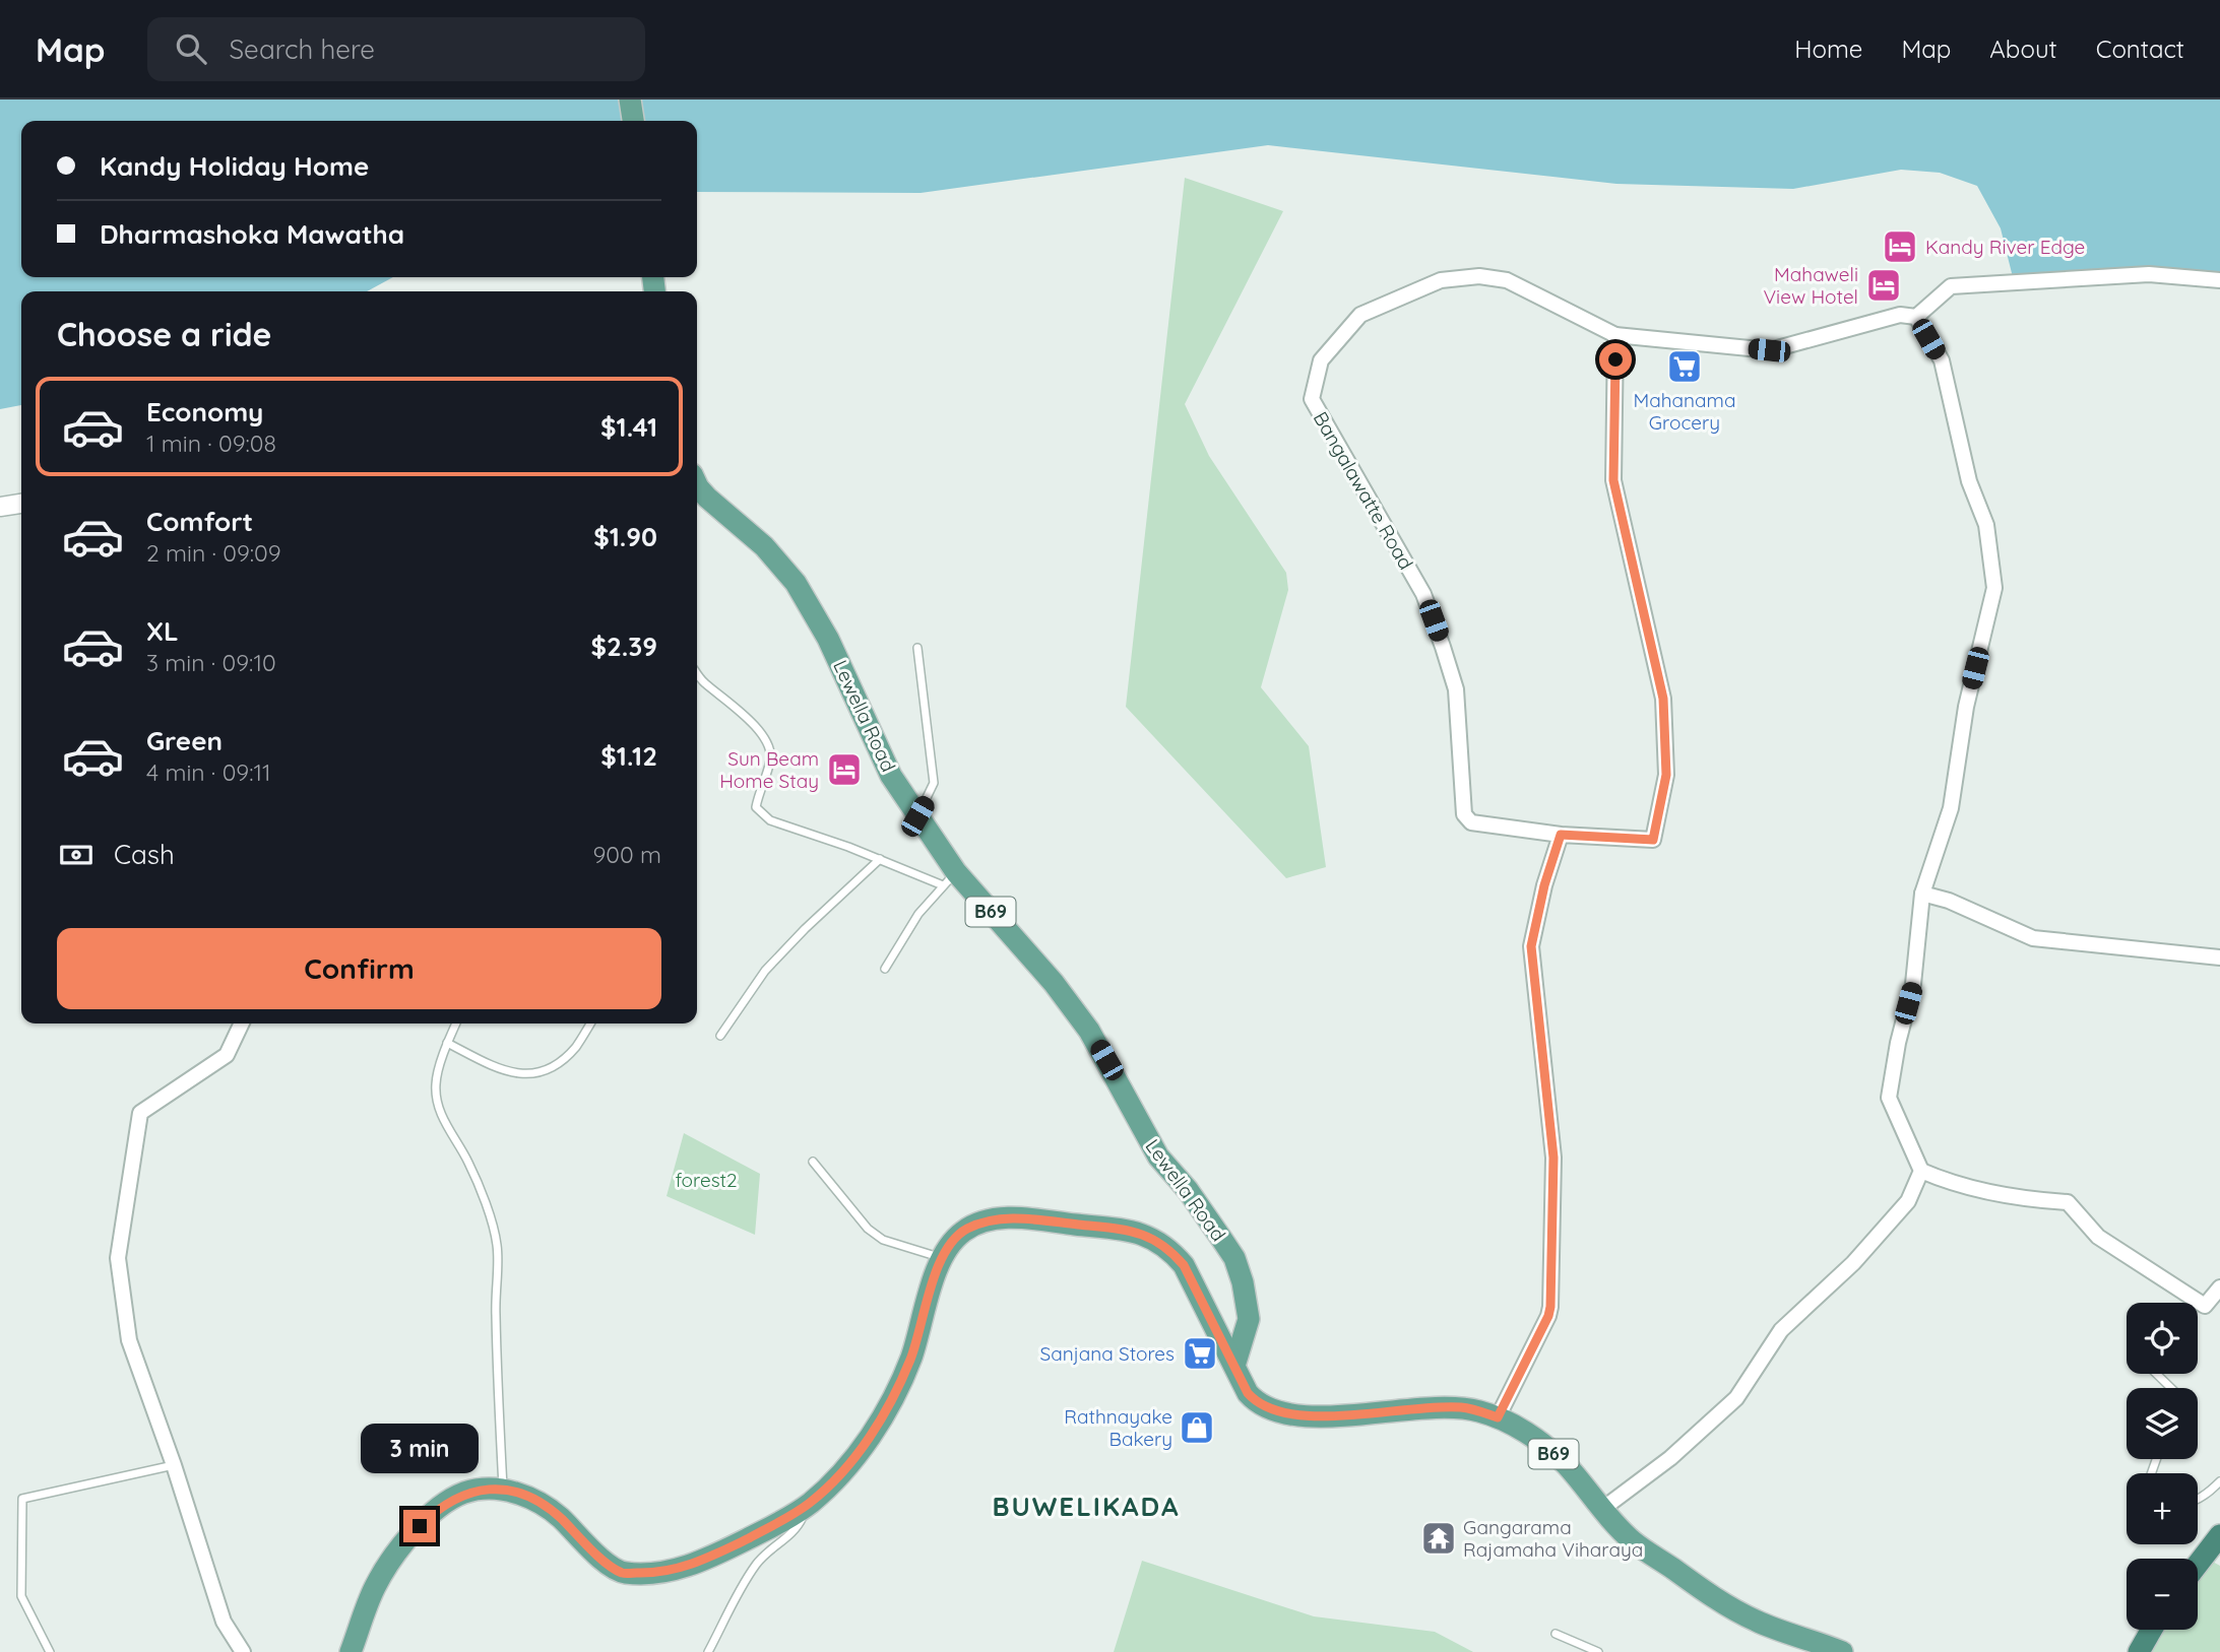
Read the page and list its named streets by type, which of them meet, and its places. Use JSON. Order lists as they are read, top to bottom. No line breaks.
{"streets":{"main road":["Lewella Road","B69"],"street":["Bangalawatte Road"]},"crossings":[["Lewella Road","B69"]],"districts":["BUWELIKADA"],"parks":["forest2"],"places":{"hotel":["Kandy River Edge","Mahaweli View Hotel","Sun Beam Home Stay"],"supermarket":["Mahanama Grocery","Sanjana Stores"],"shop":["Rathnayake Bakery"],"temple":["Gangarama Rajamaha Viharaya"]},"page":{"header":"Map","search":"Search here","nav":["Home","Map","About","Contact"],"banner":["Kandy Holiday Home","Dharmashoka Mawatha"],"heading":"Choose a ride","list":[{"name":"Economy","note":"1 min · 09:08","value":"$1.41"},{"name":"Comfort","note":"2 min · 09:09","value":"$1.90"},{"name":"XL","note":"3 min · 09:10","value":"$2.39"},{"name":"Green","note":"4 min · 09:11","value":"$1.12"}],"pay":["Cash","900 m"],"buttons":"Confirm","map_buttons":["+","−"],"bubble":"3 min"}}
